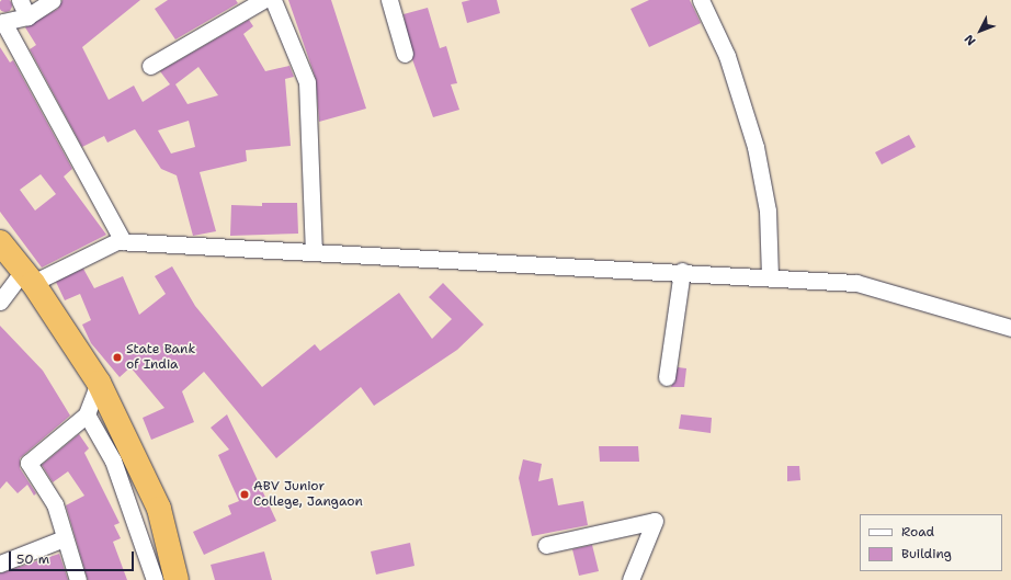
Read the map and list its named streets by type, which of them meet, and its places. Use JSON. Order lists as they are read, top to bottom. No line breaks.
{"places":["State Bank of India","ABV Junior College, Jangaon"],"legend":["Road","Building"],"scale_bar":"50 m","north":"bottom left"}
